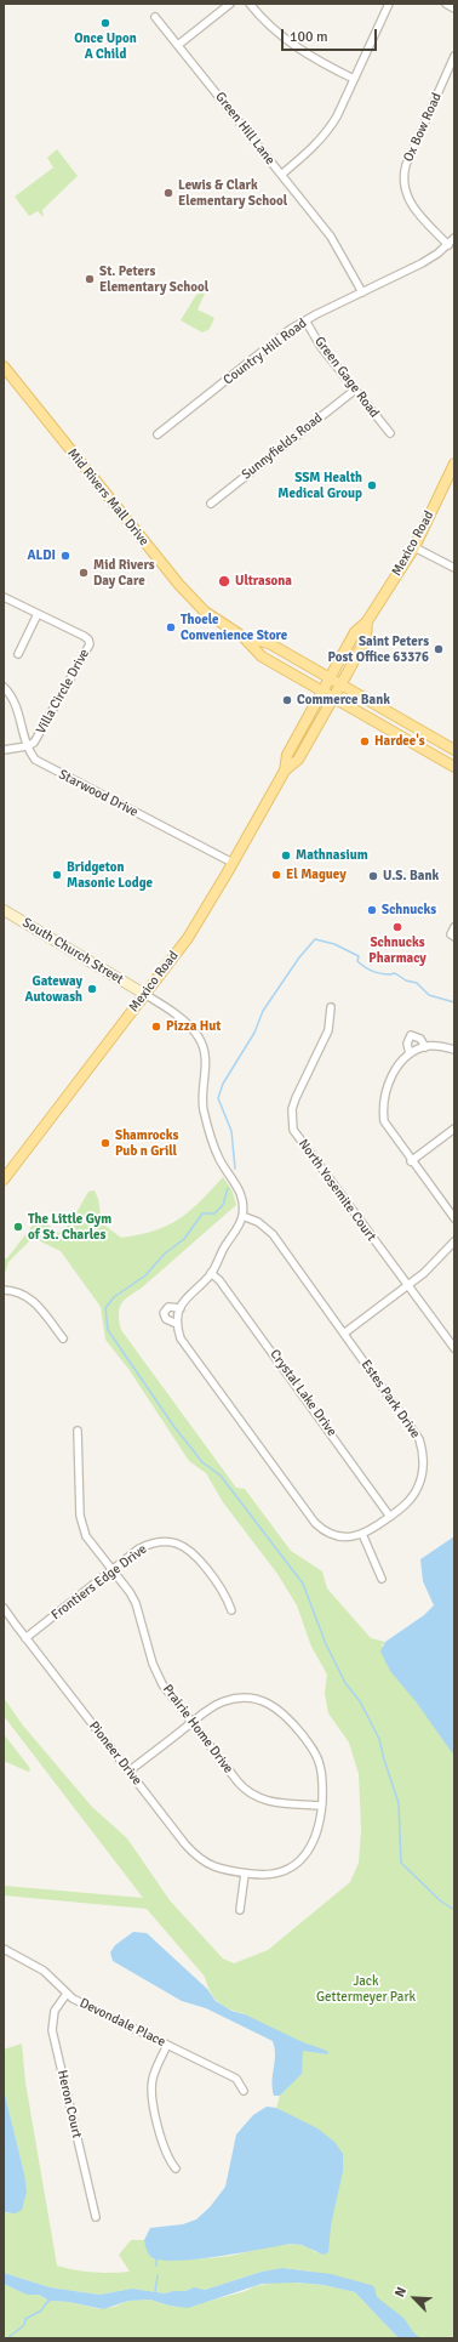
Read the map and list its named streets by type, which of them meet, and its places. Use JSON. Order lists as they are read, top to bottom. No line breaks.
{"streets":{"main road":["Mid Rivers Mall Drive","Mexico Road"],"street":["Ox Bow Road","Green Hill Lane","Country Hill Road","Green Gage Road","Sunnyfields Road","Villa Circle Drive","Starwood Drive","South Church Street","North Yosemite Court","Crystal Lake Drive","Estes Park Drive","Frontiers Edge Drive","Prairie Home Drive","Pioneer Drive","Devondale Place","Heron Court"]},"crossings":[["Ox Bow Road","Country Hill Road"],["Green Hill Lane","Country Hill Road"],["Country Hill Road","Green Gage Road"],["Green Gage Road","Sunnyfields Road"],["Mid Rivers Mall Drive","Mexico Road"],["Mexico Road","Starwood Drive"],["Mexico Road","South Church Street"],["Villa Circle Drive","Starwood Drive"],["South Church Street","Estes Park Drive"],["Crystal Lake Drive","Estes Park Drive"],["Frontiers Edge Drive","Prairie Home Drive"],["Frontiers Edge Drive","Pioneer Drive"],["Prairie Home Drive","Pioneer Drive"],["Devondale Place","Heron Court"]],"parks":["Jack Gettermeyer Park"],"places":["Once Upon A Child","Lewis & Clark Elementary School","St. Peters Elementary School","SSM Health Medical Group","ALDI","Mid Rivers Day Care","Ultrasona","Thoele Convenience Store","Saint Peters Post Office 63376","Commerce Bank","Hardee's","Mathnasium","Bridgeton Masonic Lodge","El Maguey","U.S. Bank","Schnucks","Schnucks Pharmacy","Gateway Autowash","Pizza Hut","Shamrocks Pub n Grill","The Little Gym of St. Charles"],"scale_bar":"100 m","north":"top left"}
